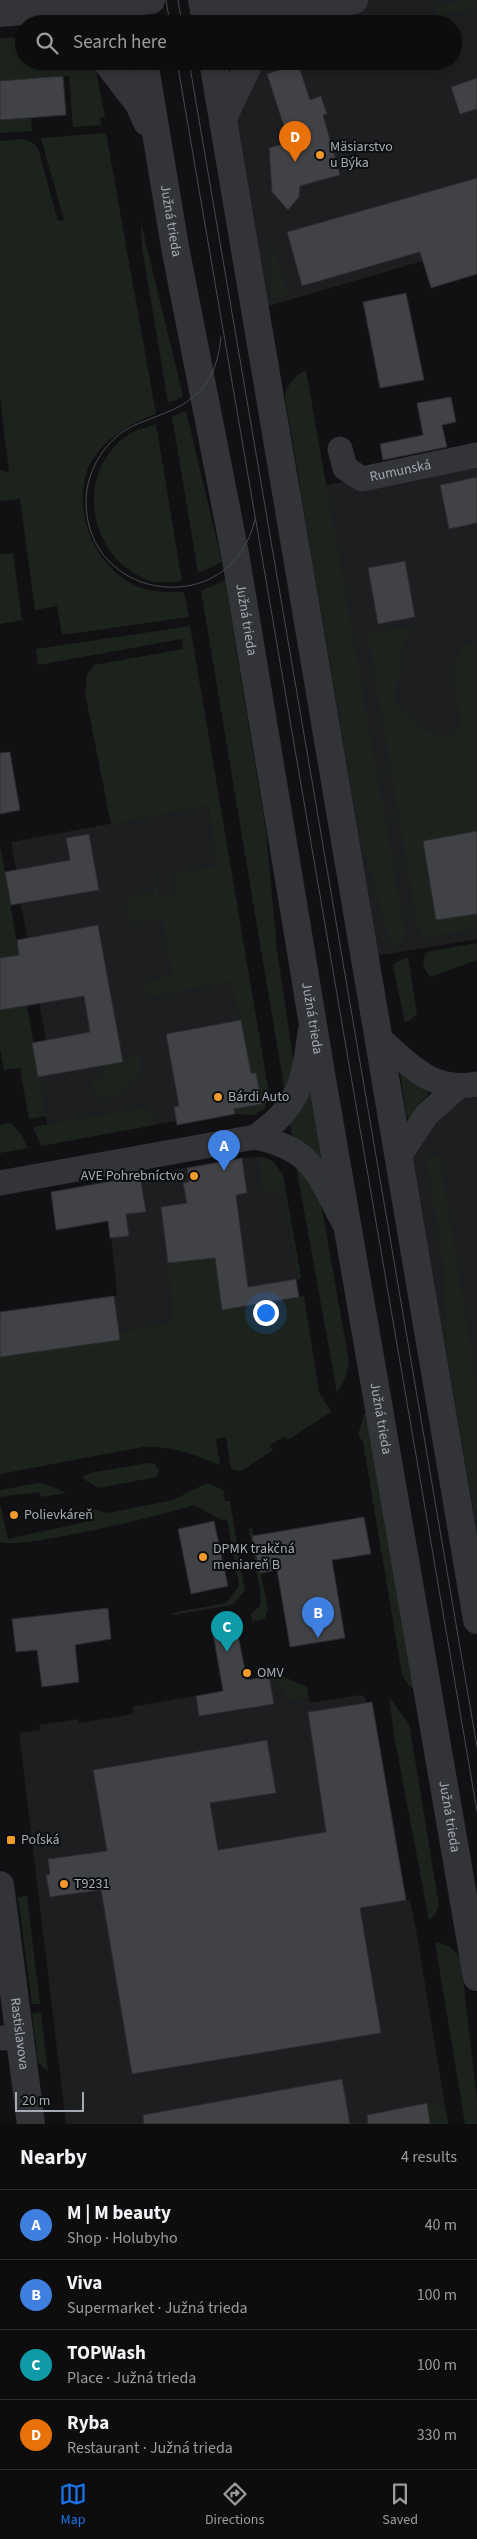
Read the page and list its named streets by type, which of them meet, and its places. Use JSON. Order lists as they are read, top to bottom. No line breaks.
{"streets":{"street":["Južná trieda","Rumunská","Rastislavova"]},"places":{"other":["Mäsiarstvo u Býka","Bárdi Auto","AVE Pohrebníctvo","Polievkáreň","DPMK trakčná meniareň B","OMV","T9231"],"transit":["Poľská"]},"scale_bar":"20 m","page":{"search":"Search here","pins":["D","A","B","C"],"scale":"20 m","heading":["Nearby","4 results"],"list":[{"mark":"A","name":"M | M beauty","note":"Shop · Holubyho","value":"40 m"},{"mark":"B","name":"Viva","note":"Supermarket · Južná trieda","value":"100 m"},{"mark":"C","name":"TOPWash","note":"Place · Južná trieda","value":"100 m"},{"mark":"D","name":"Ryba","note":"Restaurant · Južná trieda","value":"330 m"}],"nav":["Map","Directions","Saved"]}}
